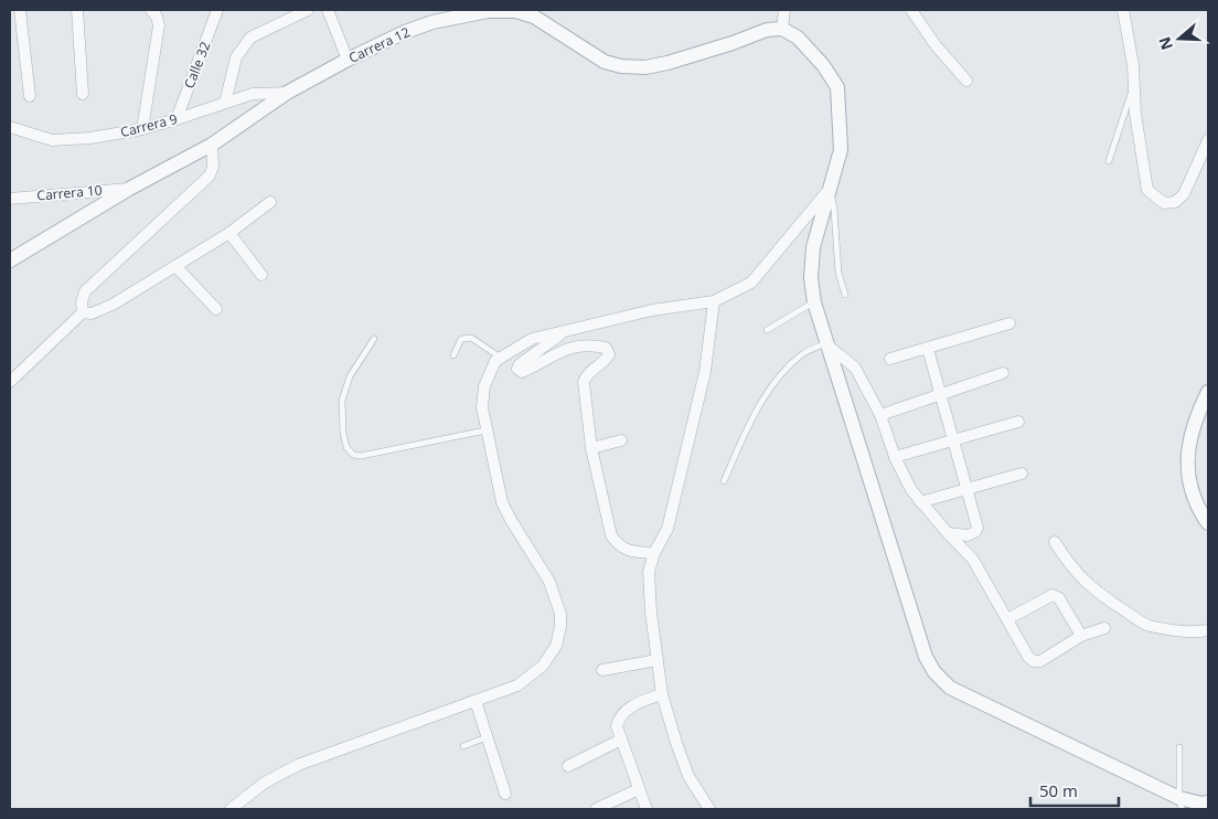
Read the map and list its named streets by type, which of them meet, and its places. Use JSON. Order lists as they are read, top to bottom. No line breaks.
{"streets":{"street":["Carrera 12","Calle 32","Carrera 9","Carrera 10"]},"crossings":[["Carrera 12","Carrera 9"],["Carrera 12","Carrera 10"],["Calle 32","Carrera 9"]],"scale_bar":"50 m","north":"left"}
